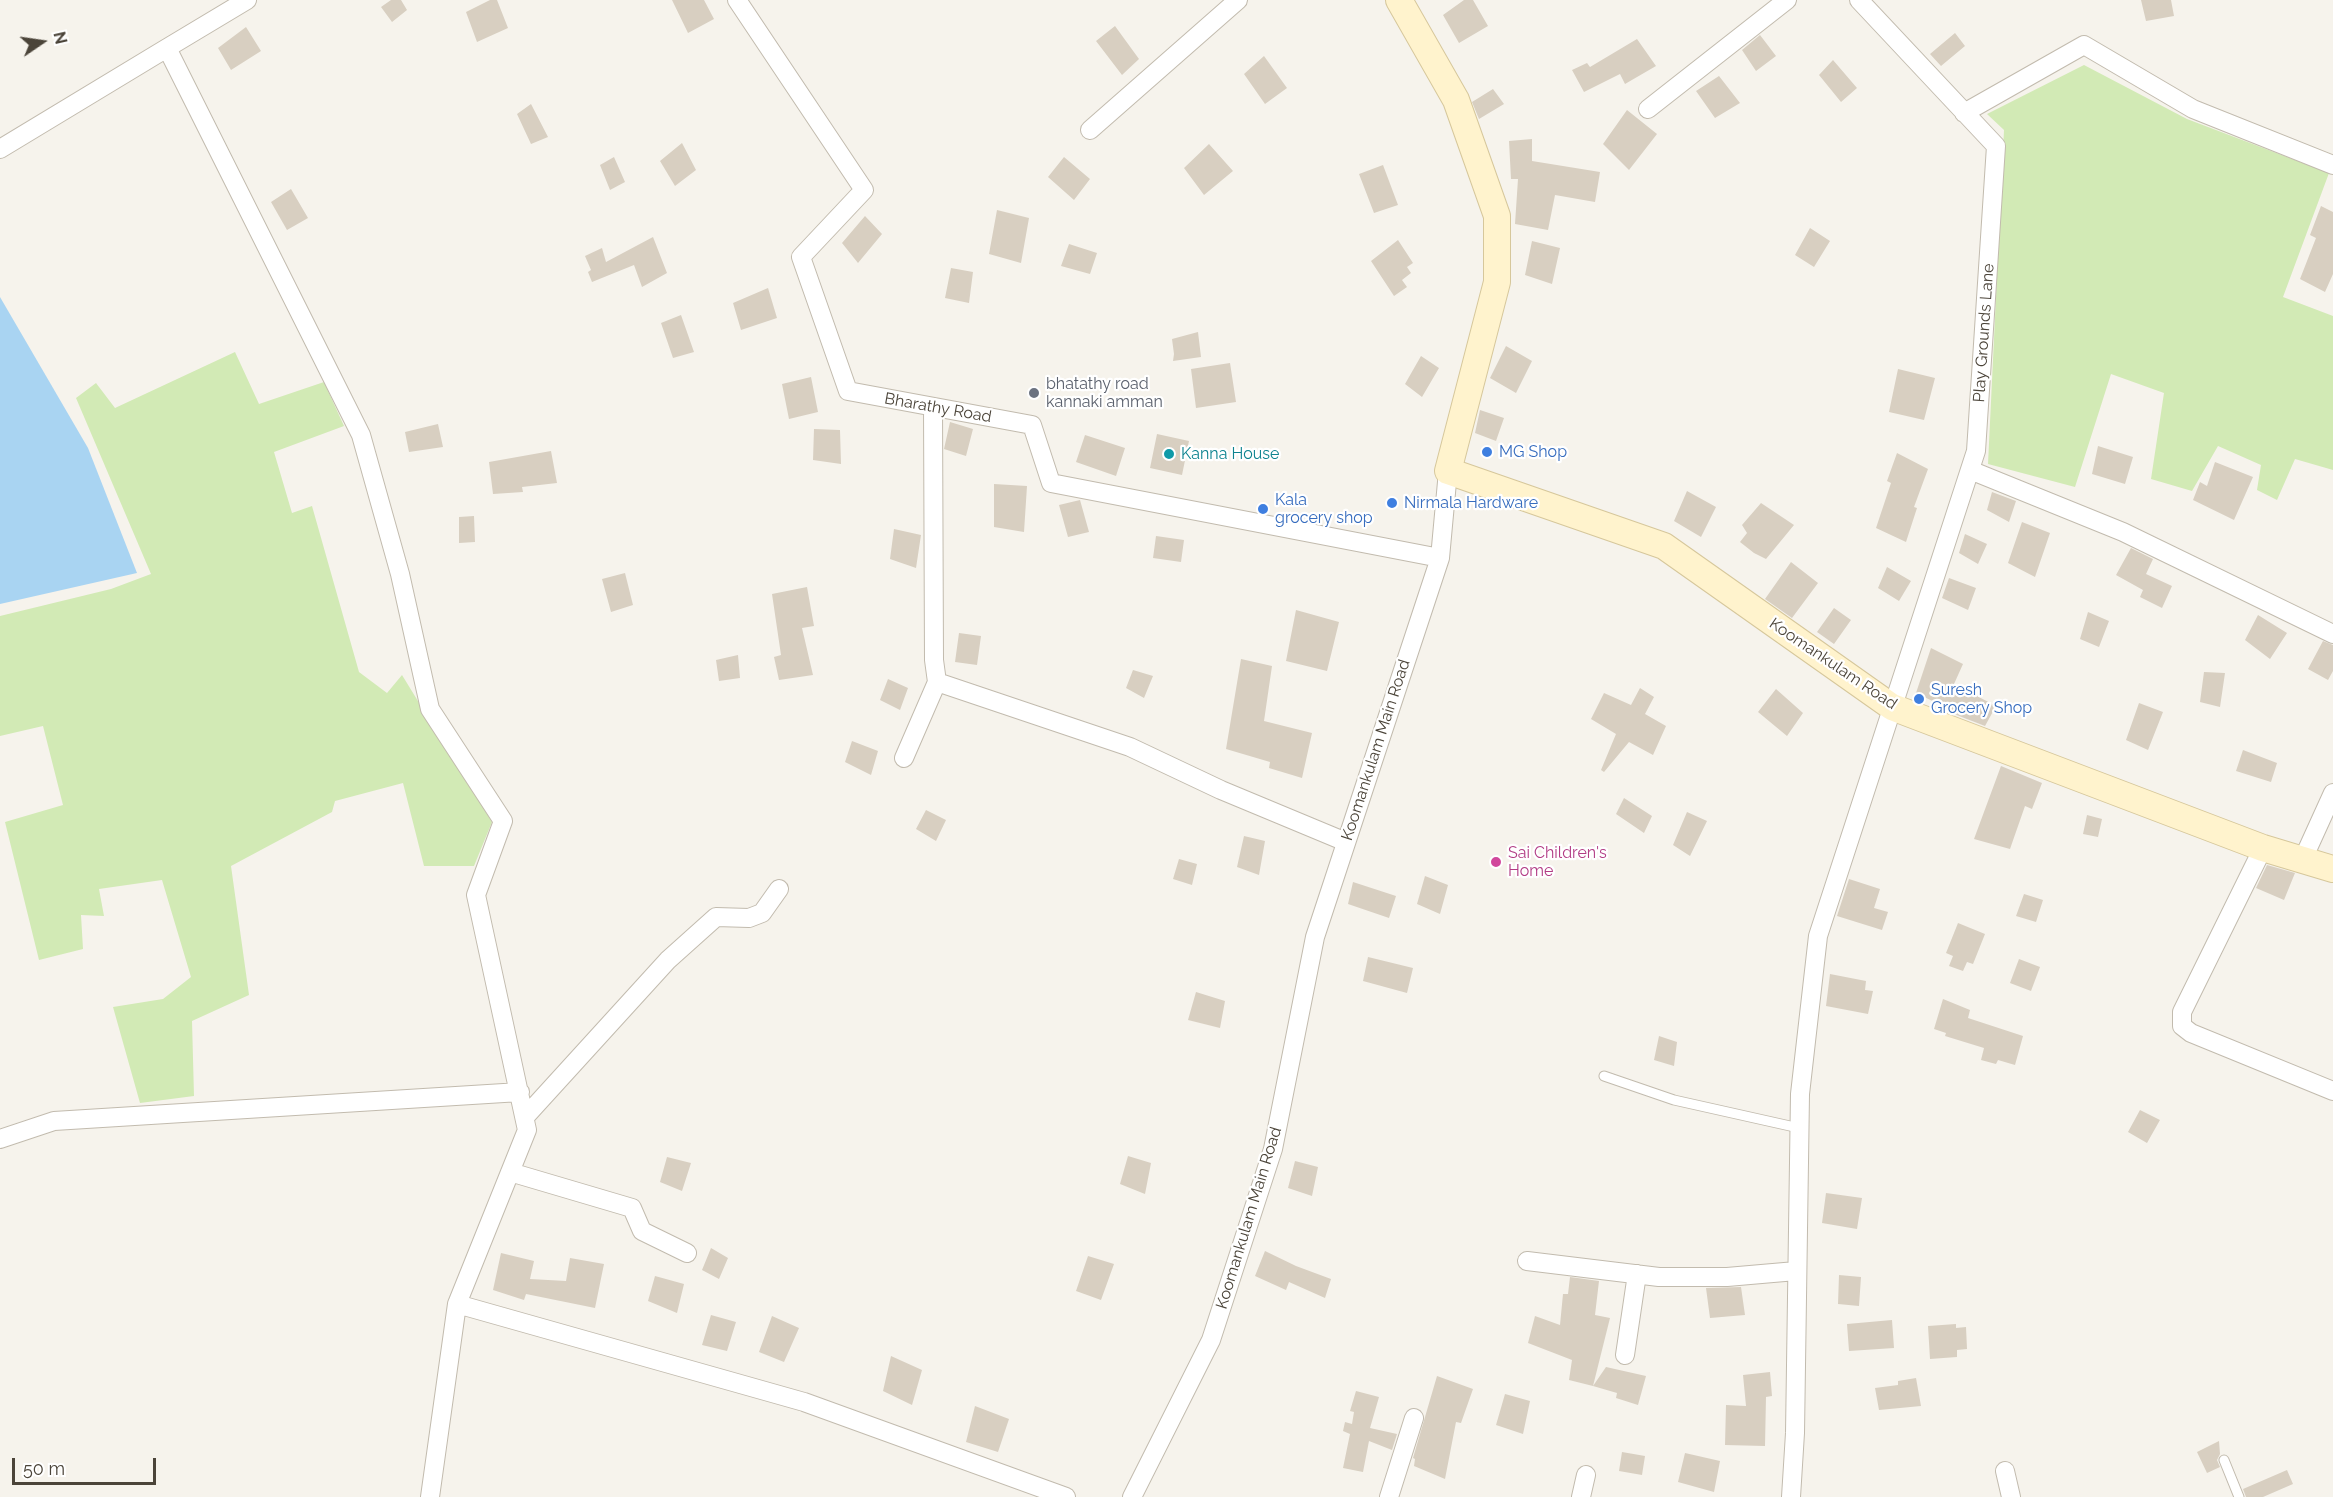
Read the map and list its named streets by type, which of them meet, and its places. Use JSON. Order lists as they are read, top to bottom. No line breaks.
{"streets":{"street":["Play Grounds Lane","Bharathy Road","Koomankulam Road","Koomankulam Main Road"]},"crossings":[["Play Grounds Lane","Koomankulam Road"],["Bharathy Road","Koomankulam Main Road"],["Koomankulam Road","Koomankulam Main Road"]],"places":["bhatathy road kannaki amman","MG Shop","Kanna House","Nirmala Hardware","Kala grocery shop","Suresh Grocery Shop","Sai Children's Home"],"scale_bar":"50 m","north":"right"}
